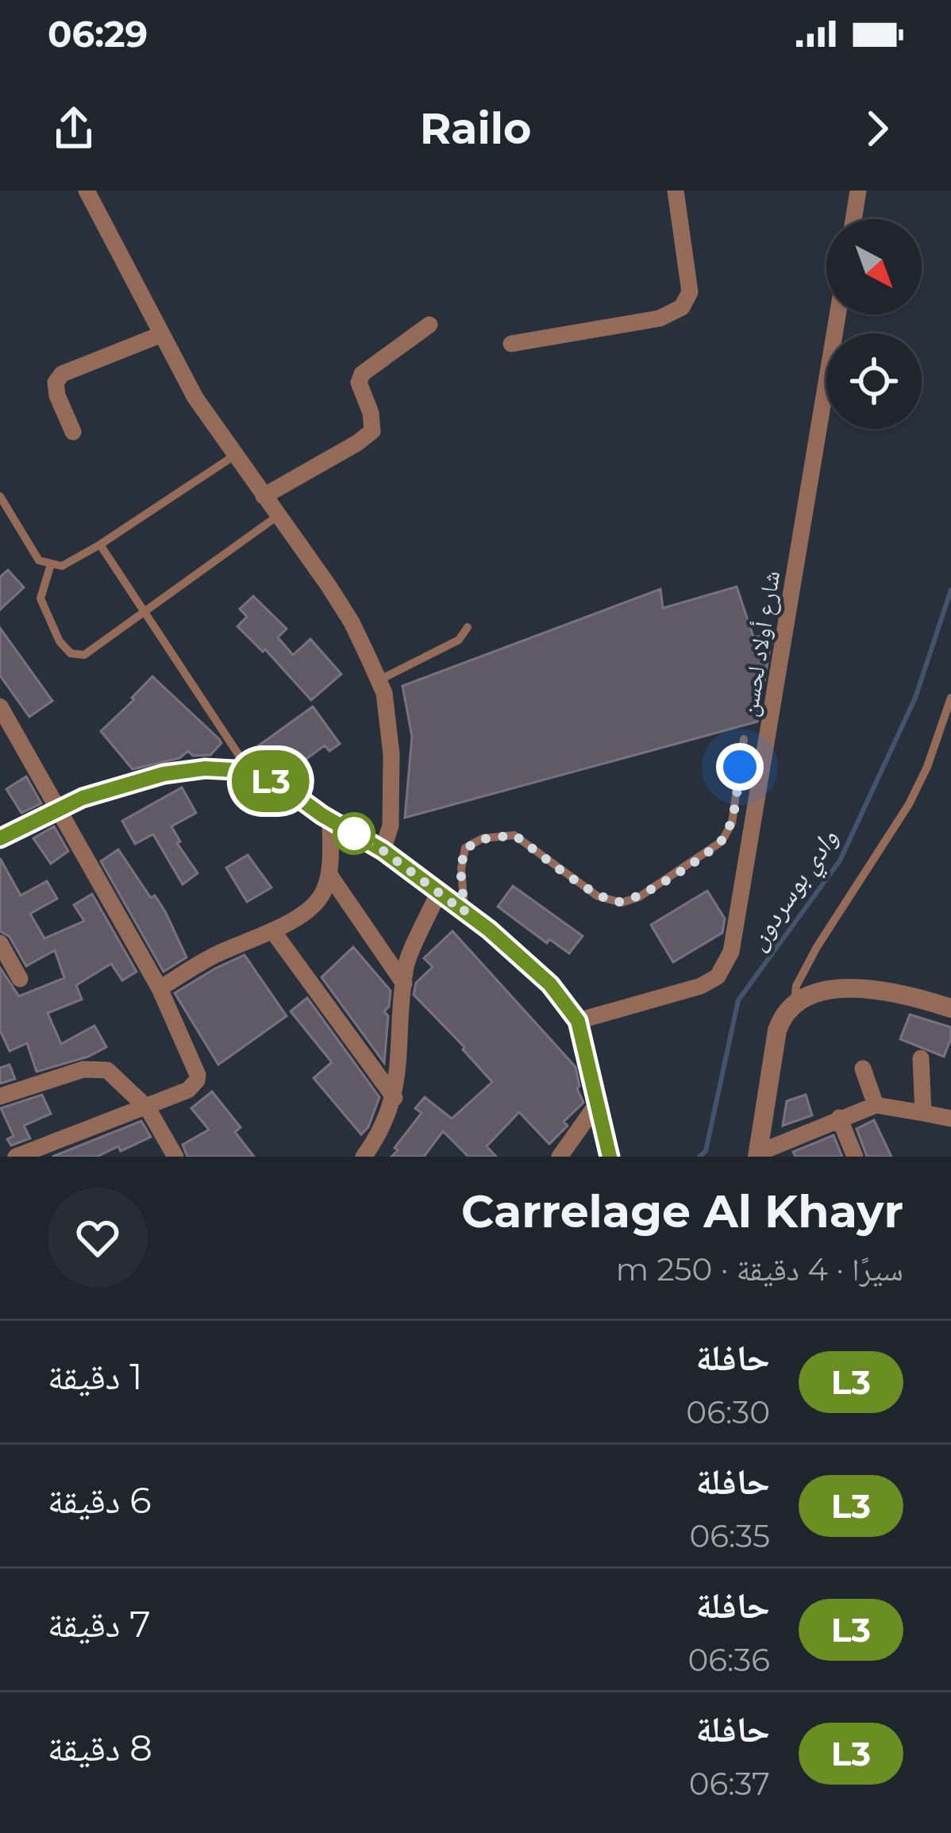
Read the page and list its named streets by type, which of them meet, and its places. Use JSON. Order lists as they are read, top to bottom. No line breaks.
{"streets":{"street":["شارع أولاد لحسن"]},"water":["وادي بوسردون"],"lines":["bus line L3"],"north":"bottom right","page":{"status":"06:29","header":"Railo","on_map":"L3","heading":["Carrelage Al Khayr","سيرًا · 4 دقيقة · 250 m"],"list":[{"mark":"L3","name":"حافلة","note":"06:30","value":"1 دقيقة"},{"mark":"L3","name":"حافلة","note":"06:35","value":"6 دقيقة"},{"mark":"L3","name":"حافلة","note":"06:36","value":"7 دقيقة"},{"mark":"L3","name":"حافلة","note":"06:37","value":"8 دقيقة"}]}}
